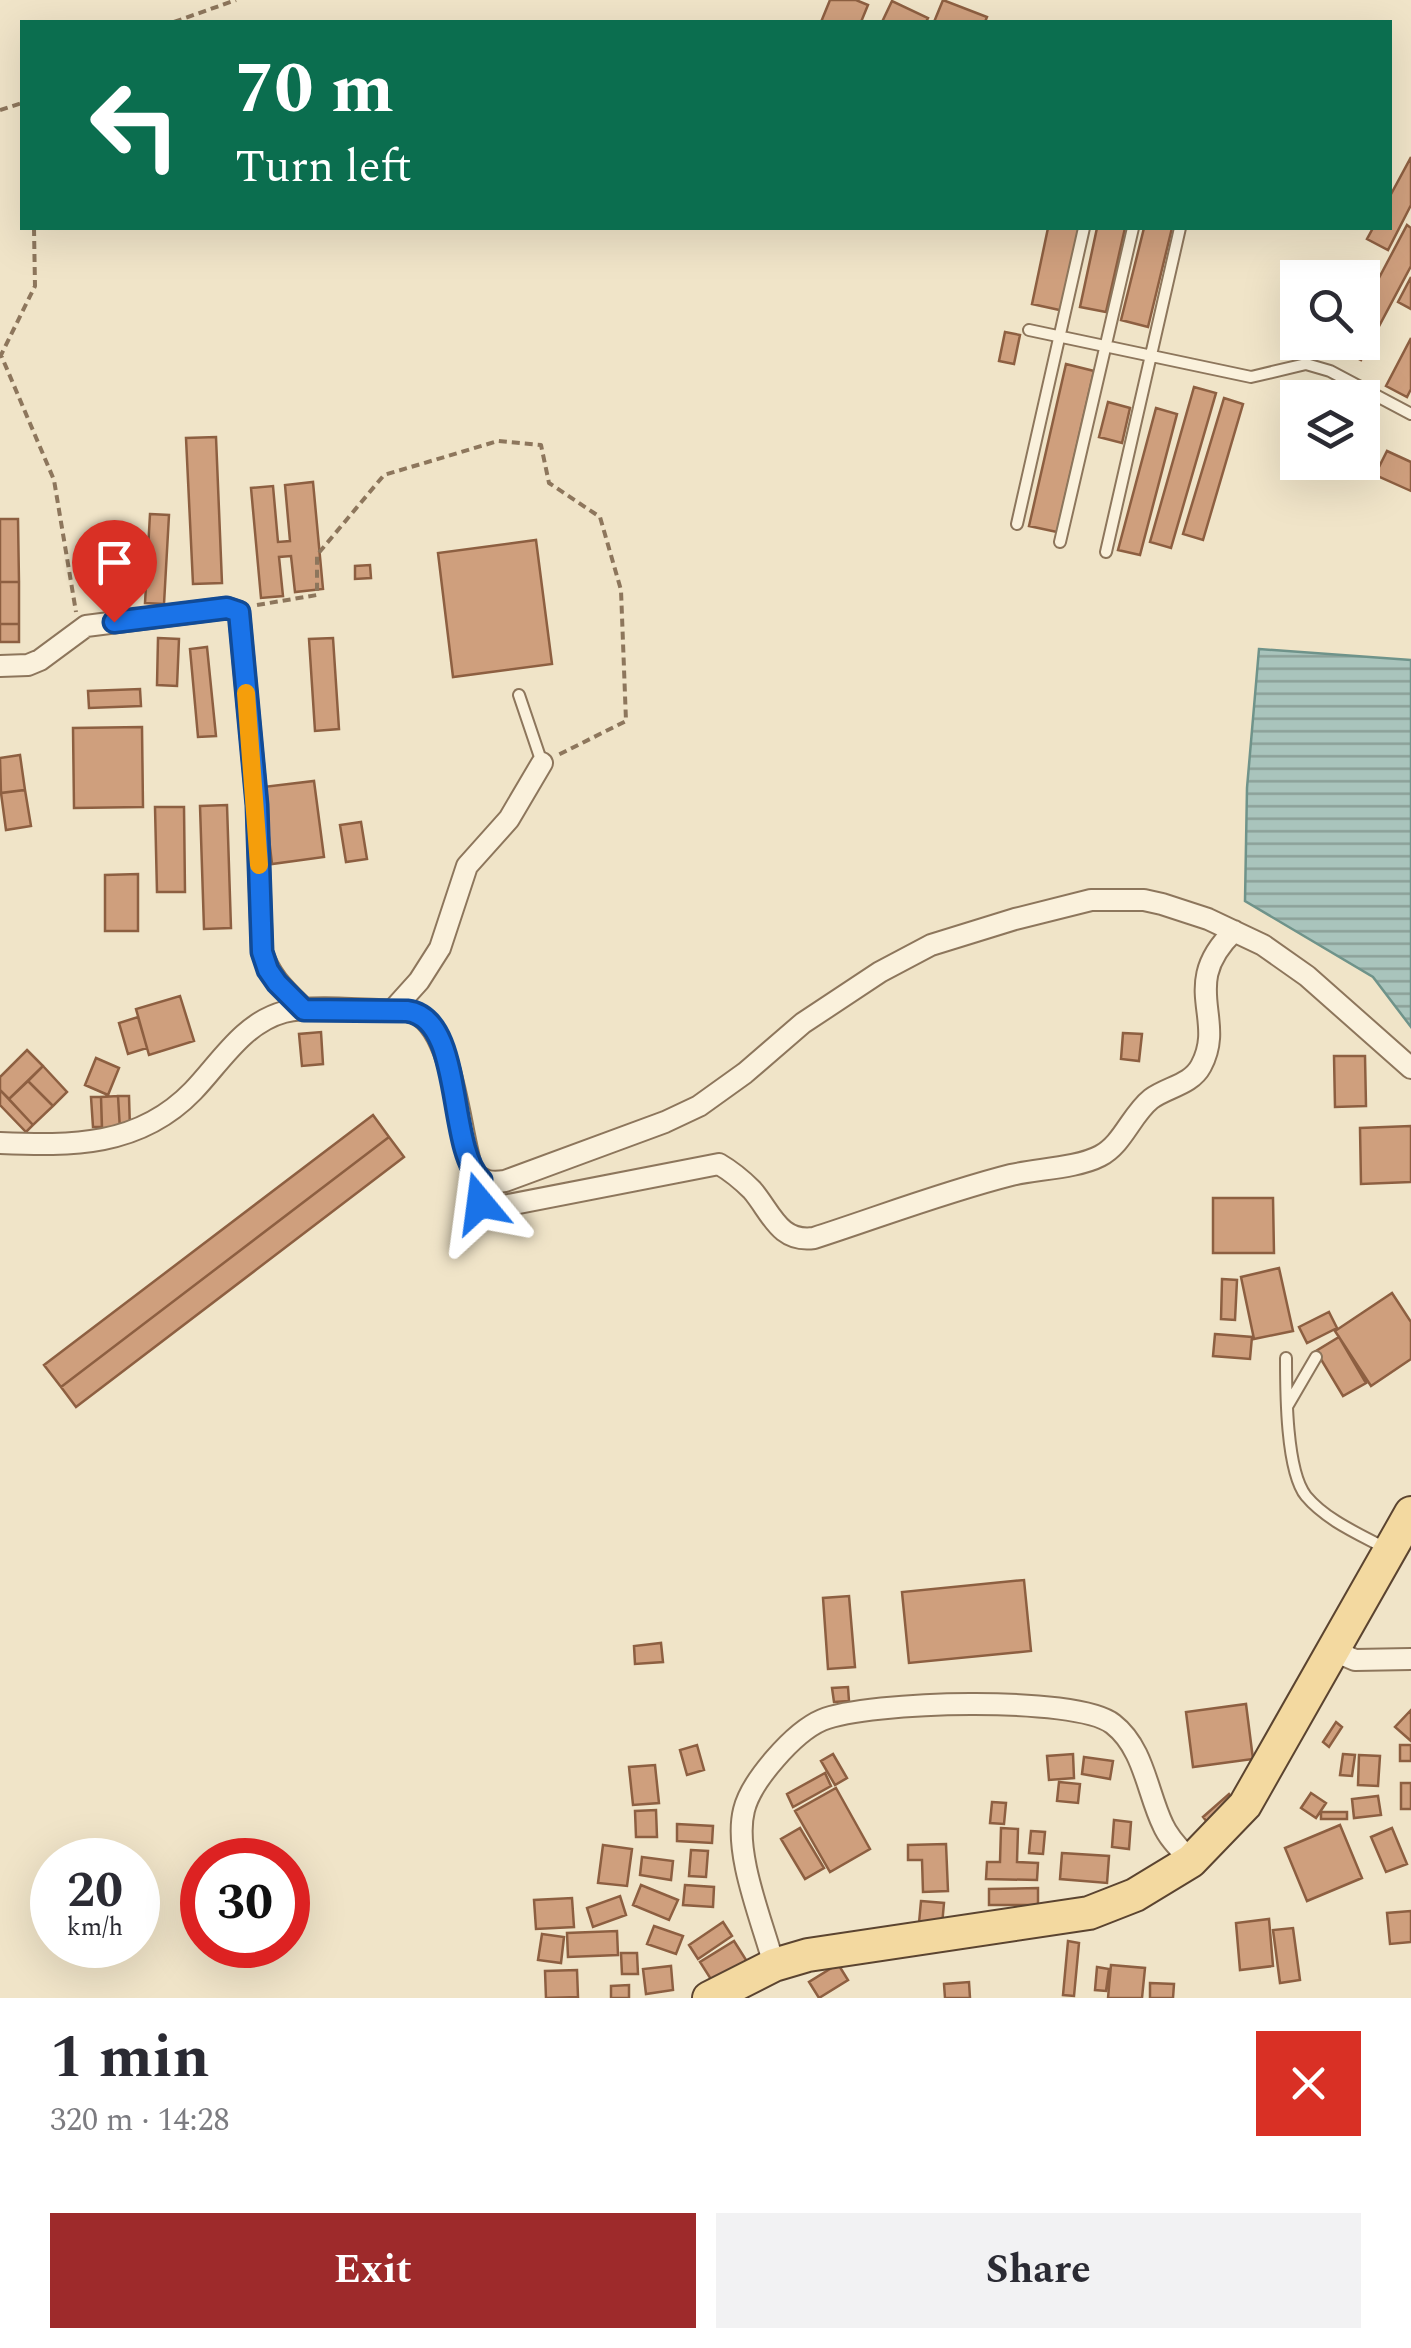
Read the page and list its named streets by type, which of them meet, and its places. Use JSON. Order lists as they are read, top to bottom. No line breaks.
{"page":{"turn":["70 m","Turn left"],"speed":"20 km/h","limit":"30","heading":["1 min","320 m · 14:28"],"buttons":["Exit","Share"]}}
